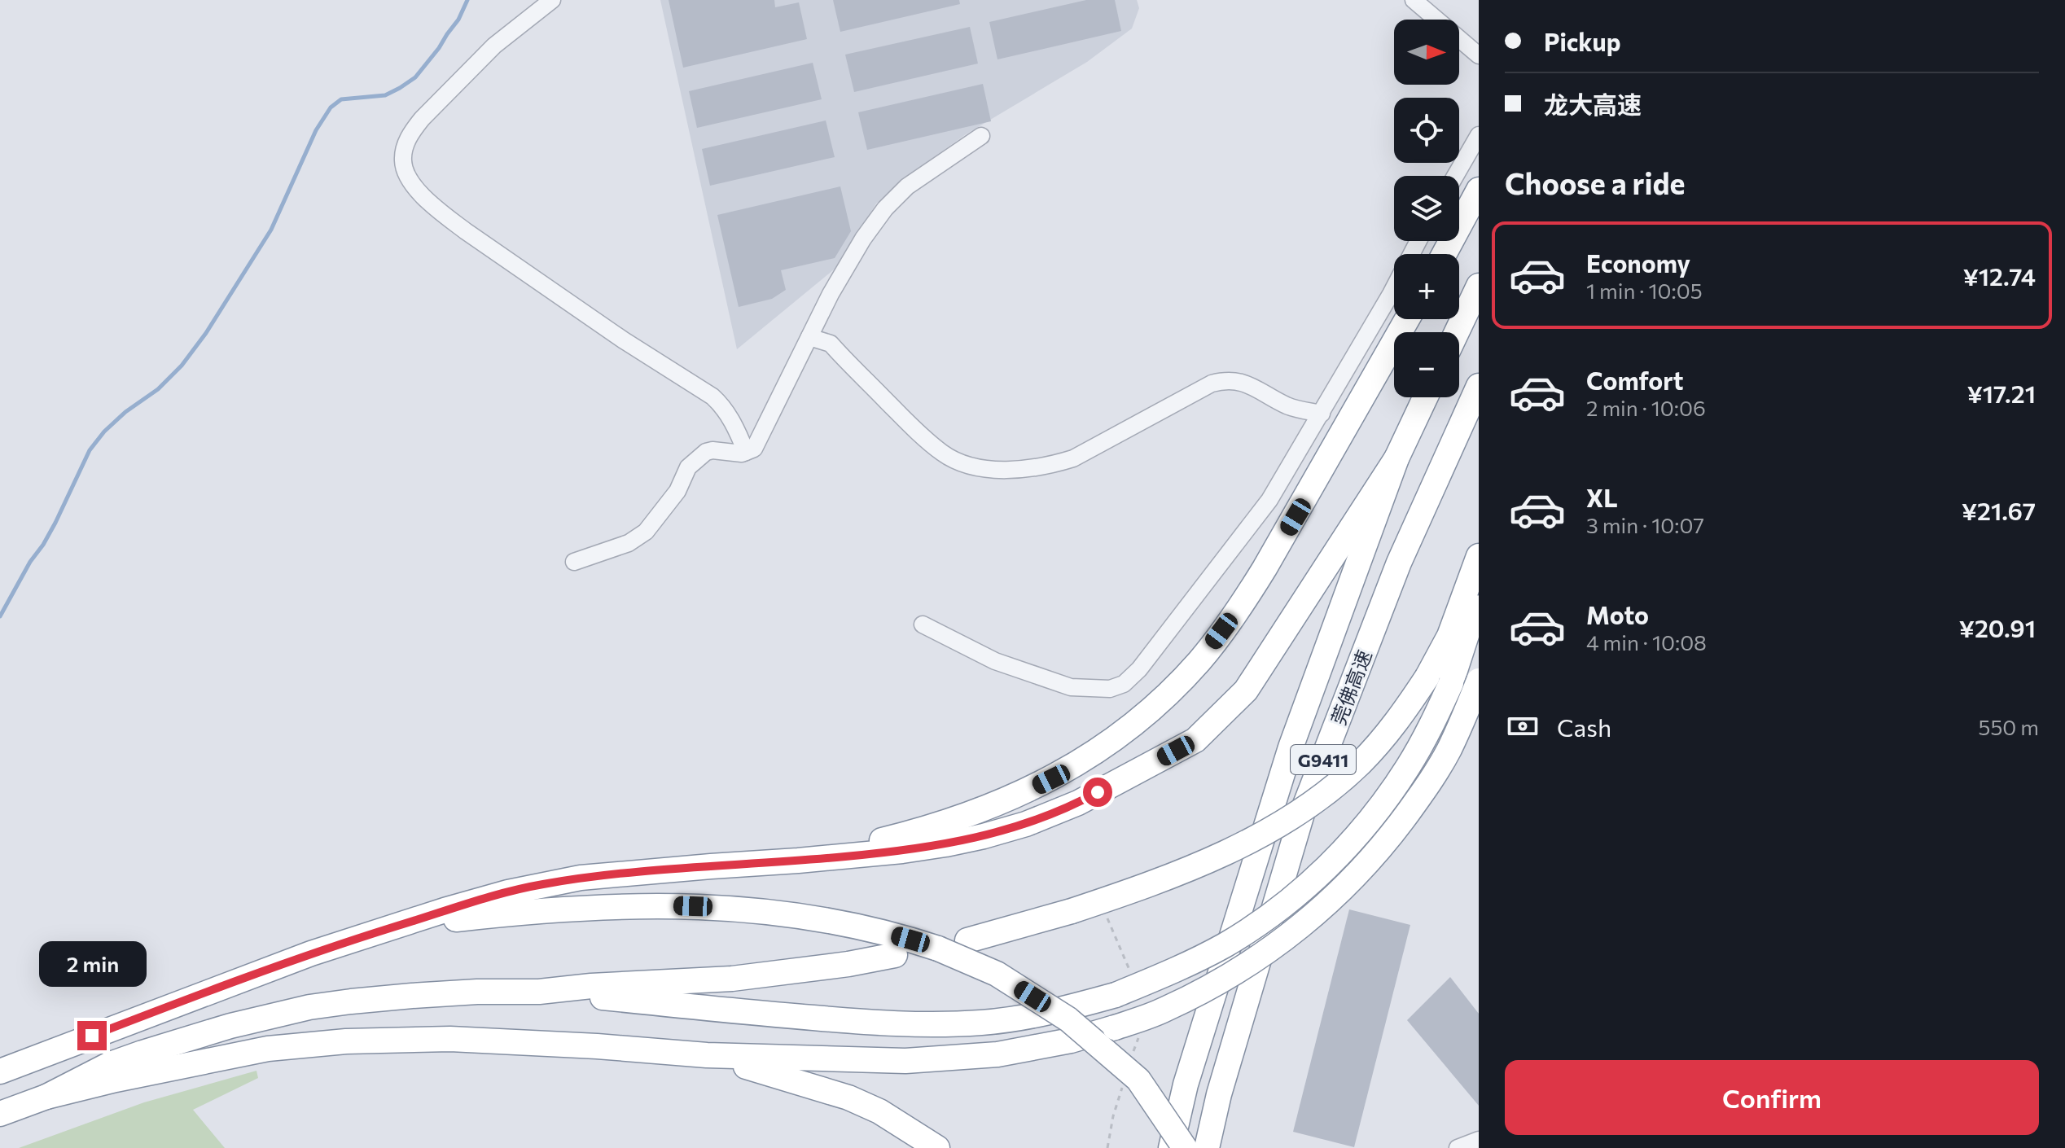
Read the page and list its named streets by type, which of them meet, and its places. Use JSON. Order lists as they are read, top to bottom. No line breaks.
{"streets":{"highway":["莞佛高速","G9411"]},"north":"right","page":{"banner":["Pickup","龙大高速"],"map_buttons":["+","−"],"heading":"Choose a ride","list":[{"name":"Economy","note":"1 min · 10:05","value":"¥12.74"},{"name":"Comfort","note":"2 min · 10:06","value":"¥17.21"},{"name":"XL","note":"3 min · 10:07","value":"¥21.67"},{"name":"Moto","note":"4 min · 10:08","value":"¥20.91"}],"pay":["Cash","550 m"],"bubble":"2 min","buttons":"Confirm"}}
